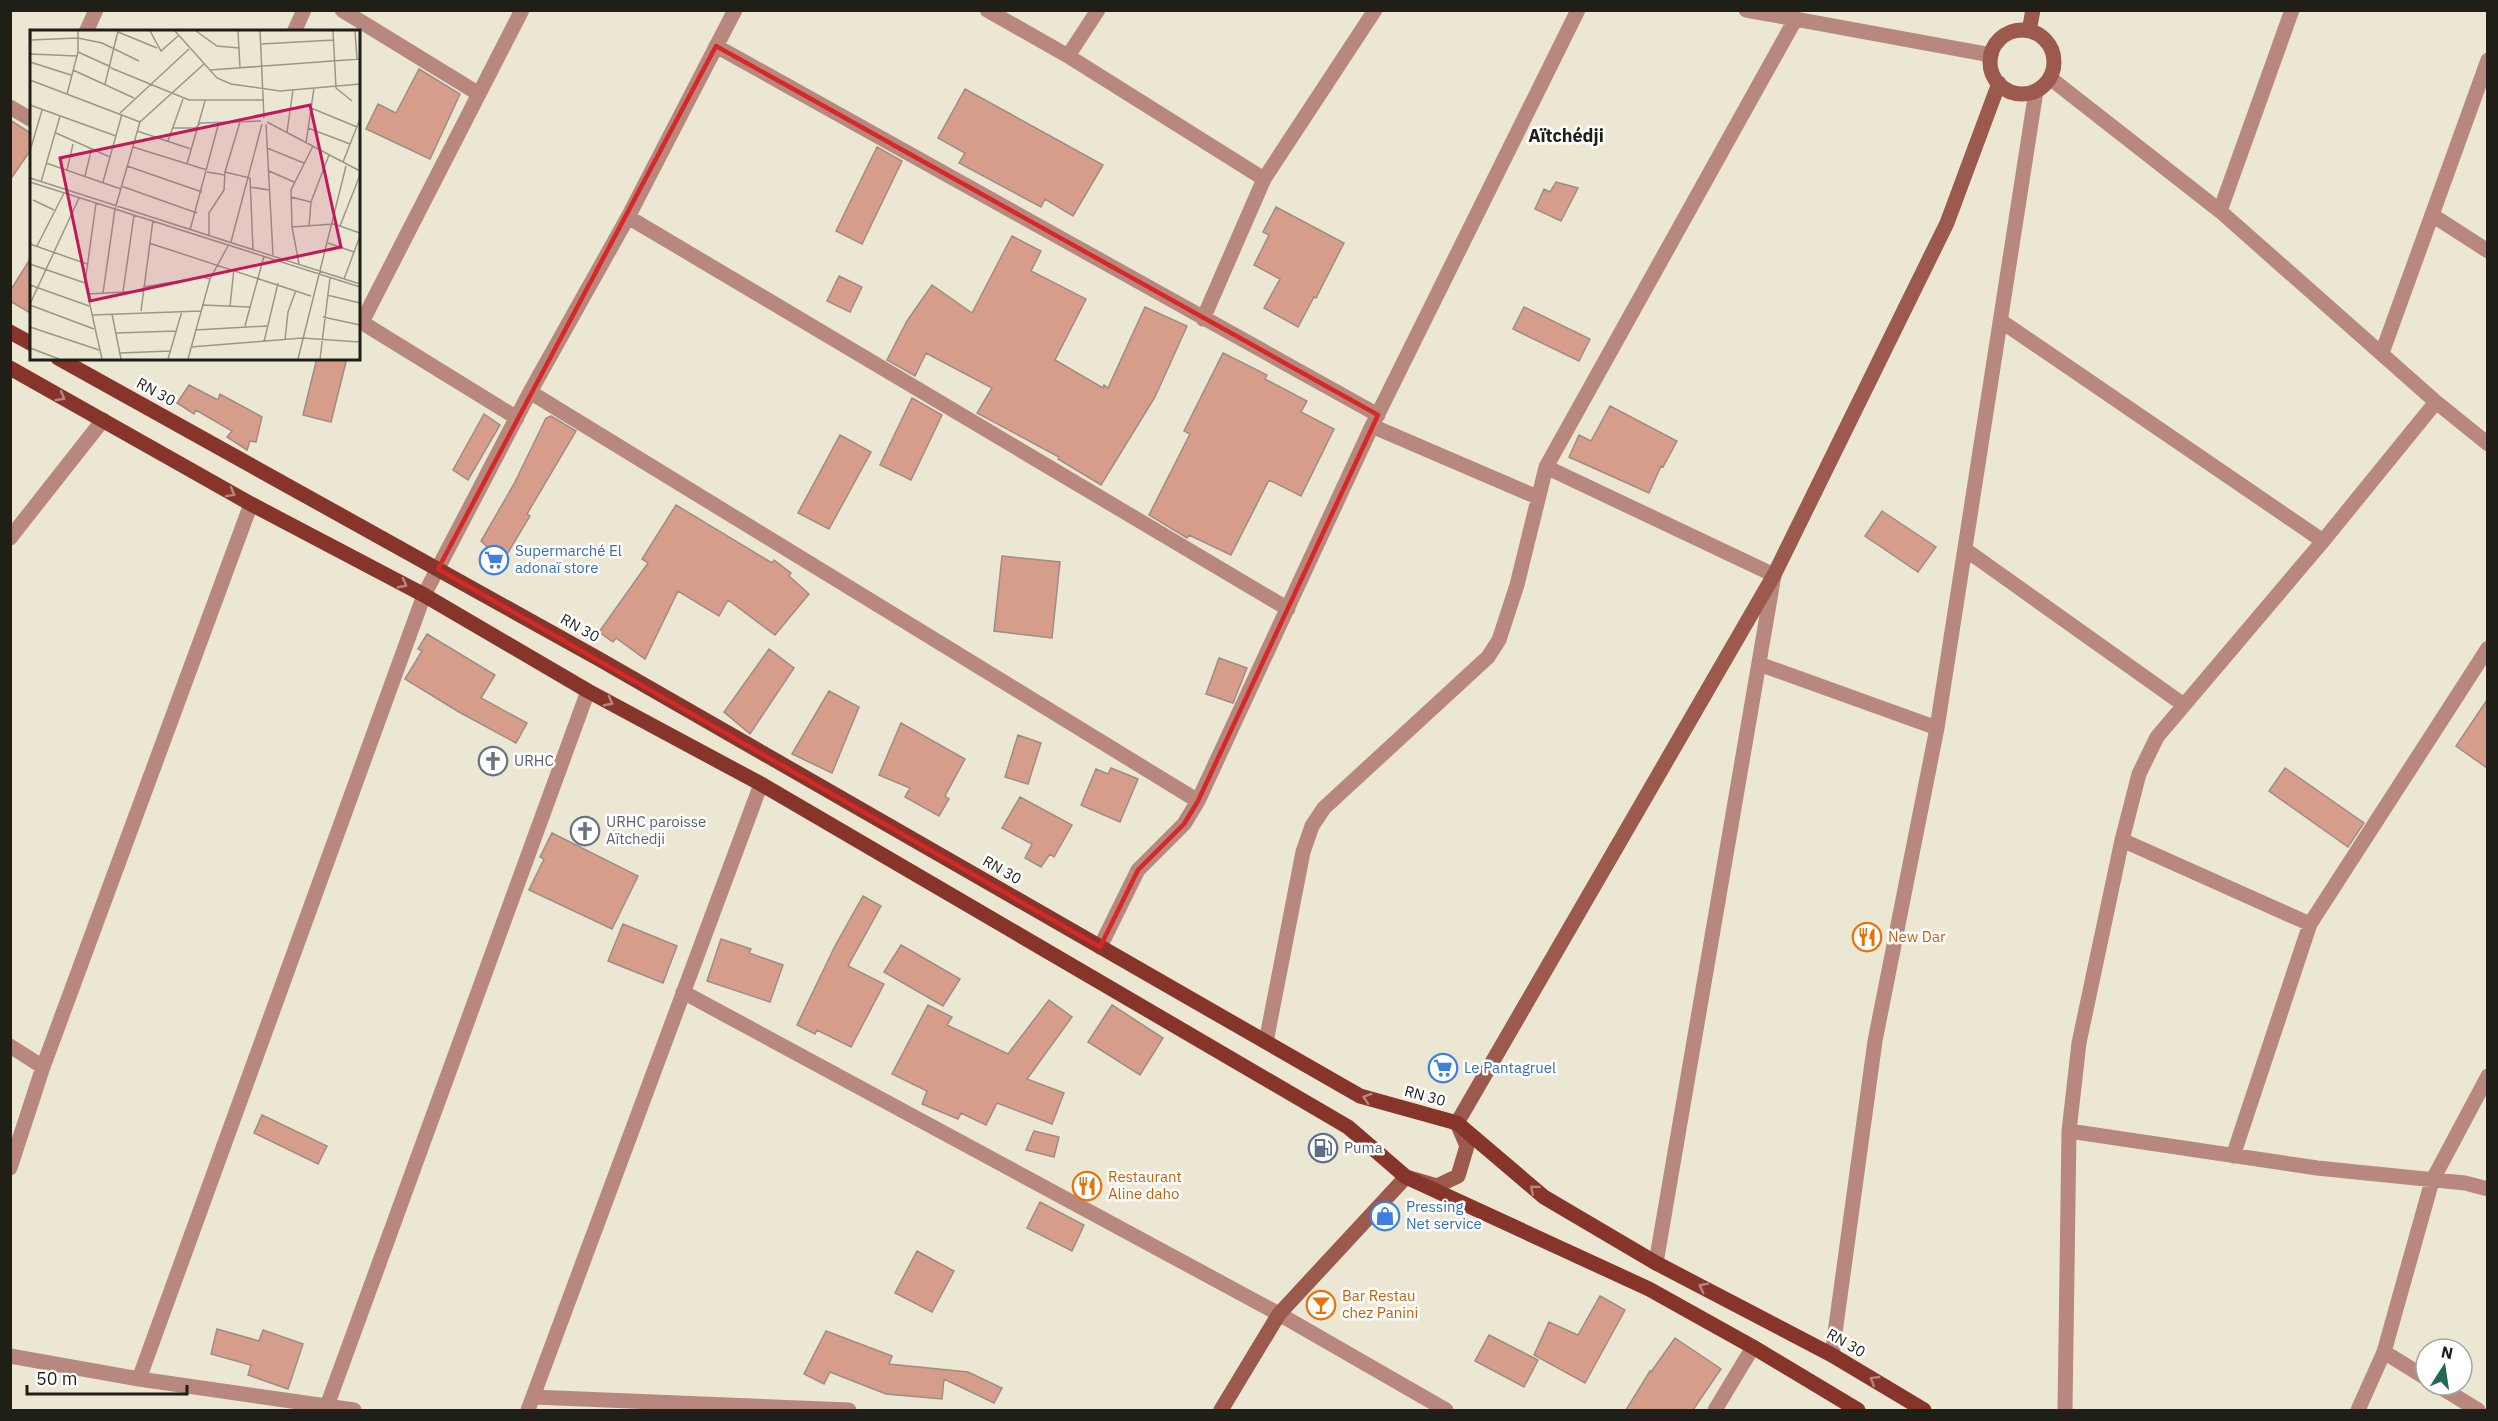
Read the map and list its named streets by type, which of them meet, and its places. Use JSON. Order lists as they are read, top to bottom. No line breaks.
{"streets":{"main road":["RN 30"]},"districts":["Aïtchédji"],"places":{"supermarket":["Supermarché El adonaï store","Le Pantagruel"],"church":["URHC","URHC paroisse Aïtchedji"],"restaurant":["New Dar","Restaurant Aline daho"],"fuel station":["Puma"],"shop":["Pressing Net service"],"bar":["Bar Restau chez Panini"]},"scale_bar":"50 m","north":"top"}
